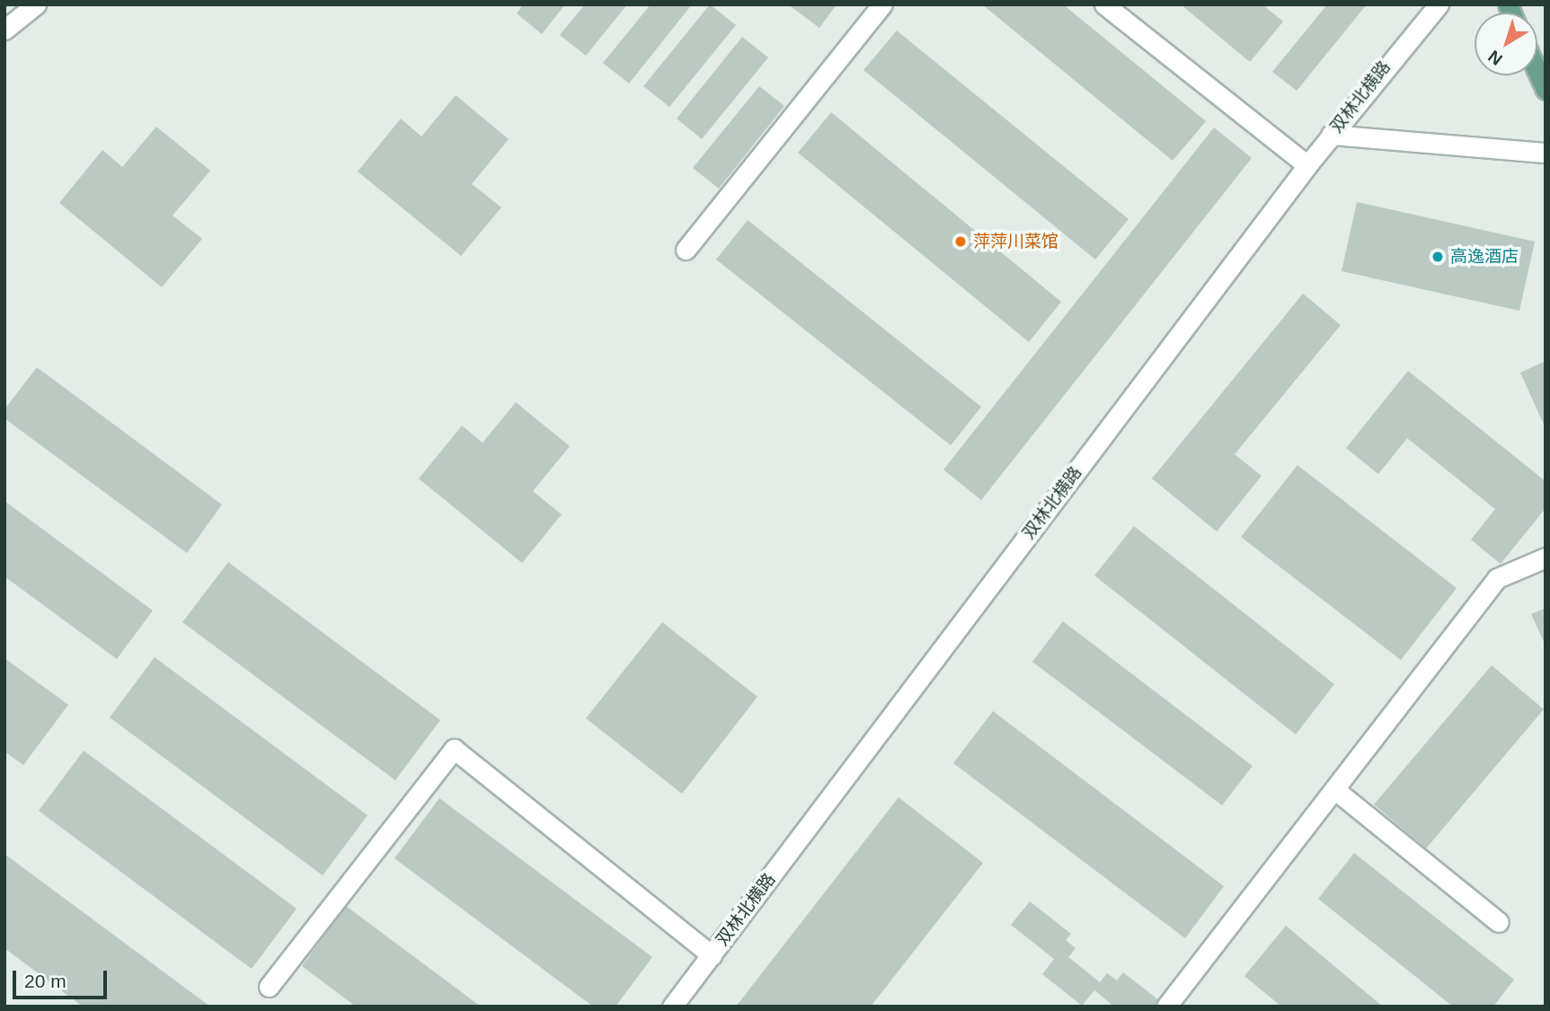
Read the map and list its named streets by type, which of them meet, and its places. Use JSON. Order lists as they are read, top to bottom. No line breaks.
{"streets":{"street":["双林北横路"]},"places":["萍萍川菜馆","高逸酒店"],"scale_bar":"20 m","north":"bottom left"}
